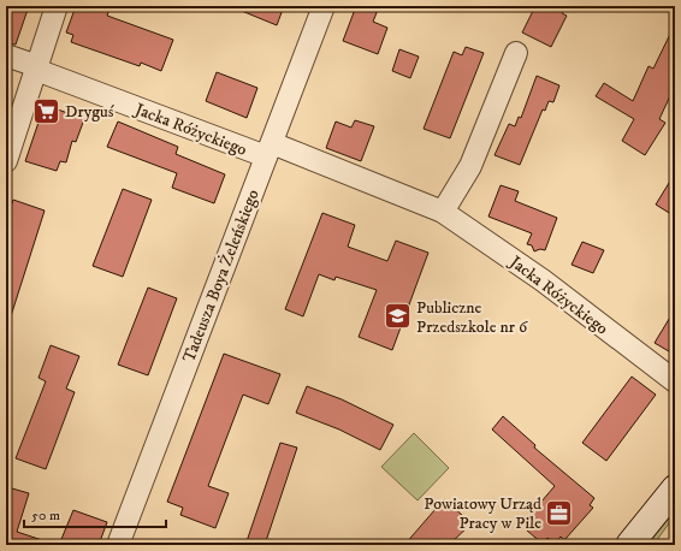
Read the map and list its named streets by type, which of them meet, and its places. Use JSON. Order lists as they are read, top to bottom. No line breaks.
{"streets":{"street":["Jacka Różyckiego","Tadeusza Boya Żeleńskiego"]},"crossings":[["Jacka Różyckiego","Tadeusza Boya Żeleńskiego"]],"places":{"supermarket":["Dryguś"],"school or university":["Publiczne Przedszkole nr 6"],"office":["Powiatowy Urząd Pracy w Pile"]},"scale_bar":"50 m"}
